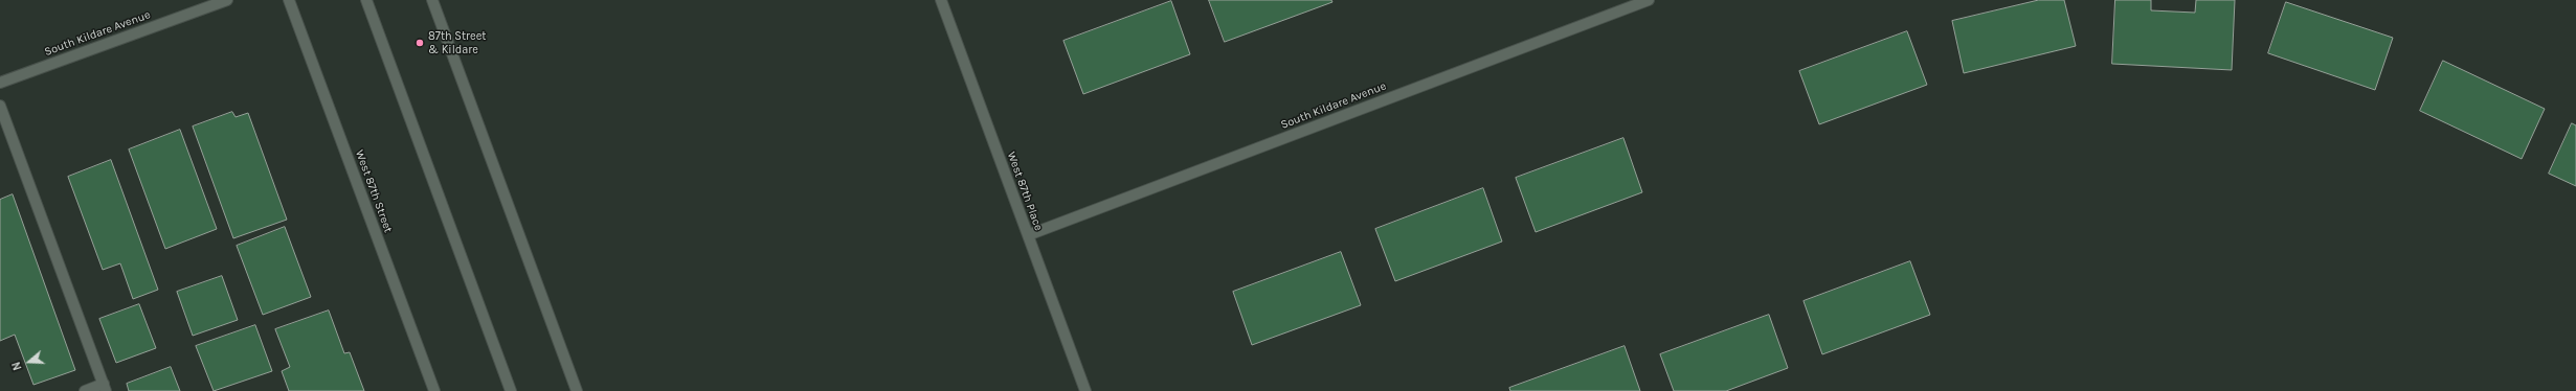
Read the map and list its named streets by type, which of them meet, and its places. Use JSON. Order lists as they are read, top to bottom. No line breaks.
{"streets":{"street":["South Kildare Avenue","West 87th Street","West 87th Place"]},"crossings":[["South Kildare Avenue","West 87th Place"]],"places":["87th Street & Kildare"],"north":"left"}
